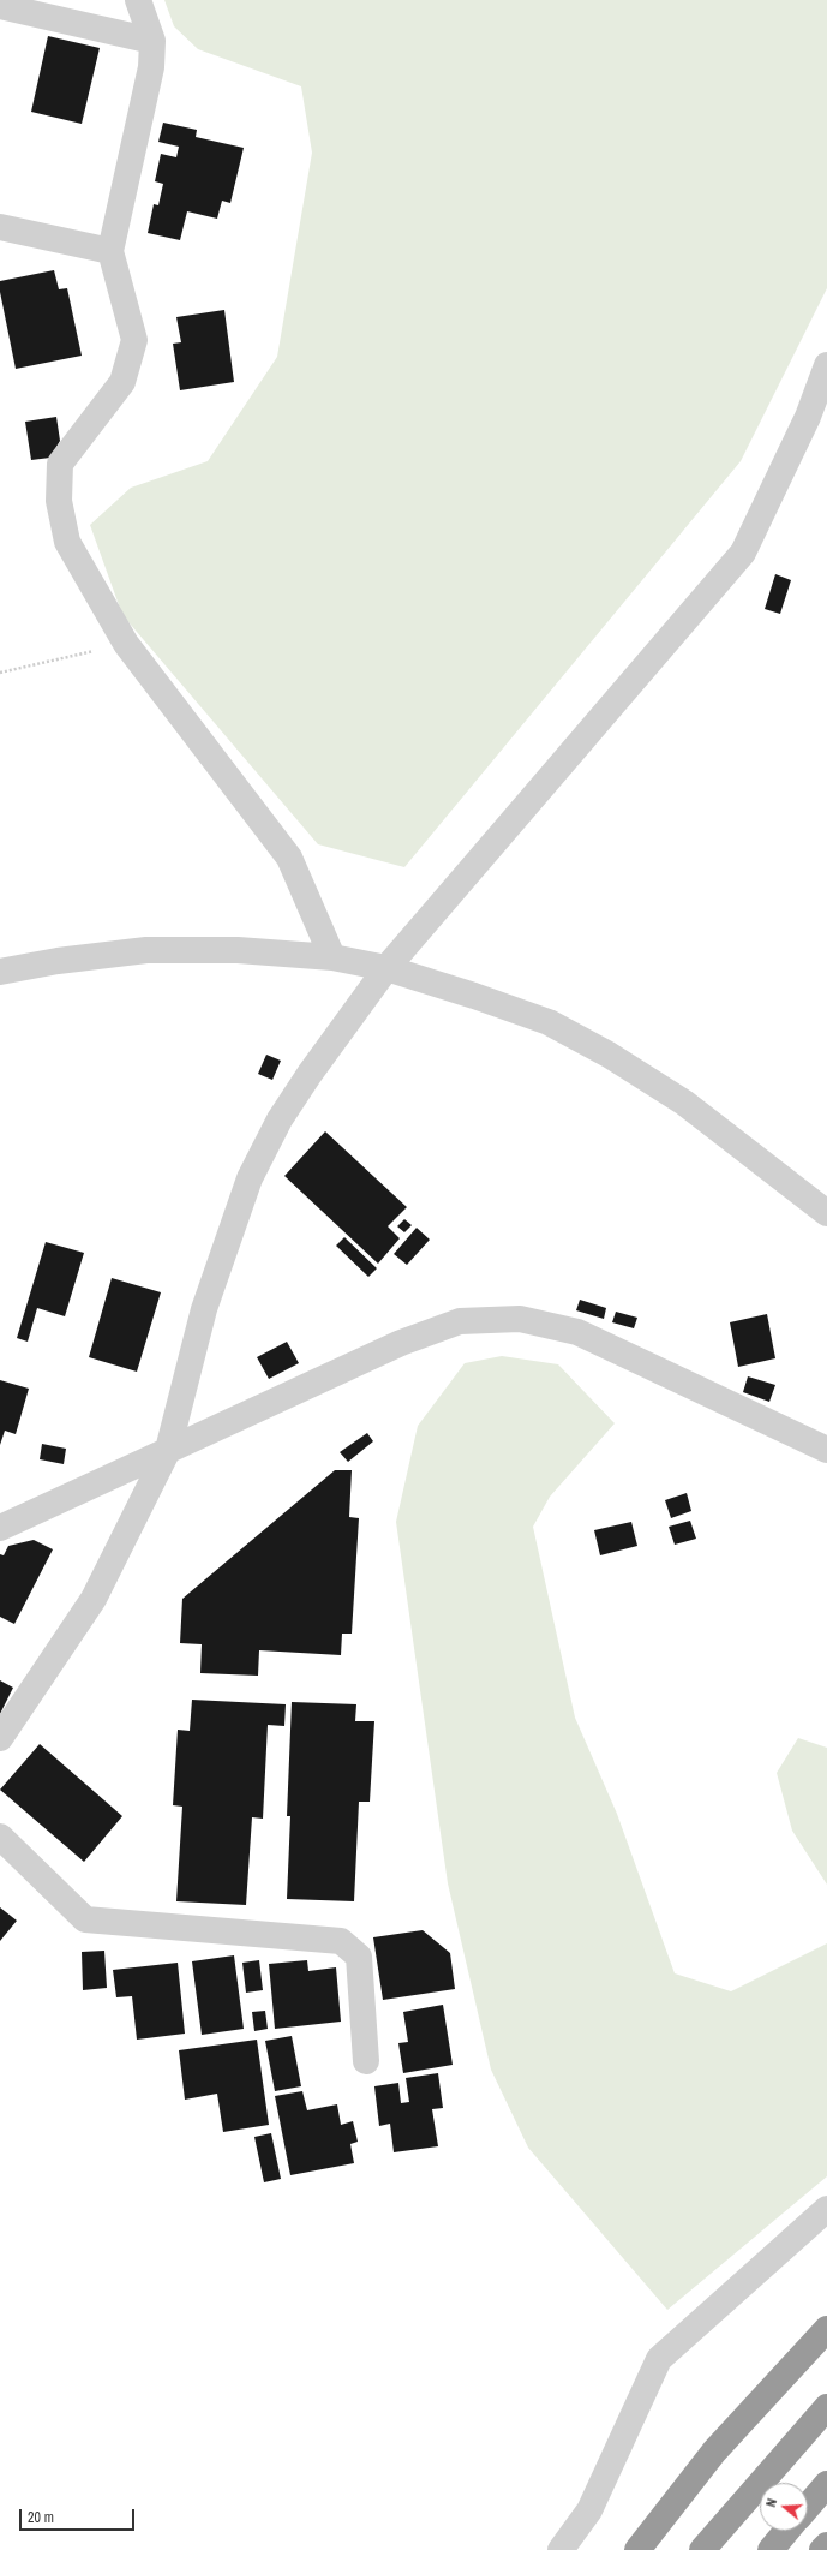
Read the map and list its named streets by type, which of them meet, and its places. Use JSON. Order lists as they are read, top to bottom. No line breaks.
{"scale_bar":"20 m","north":"left"}
